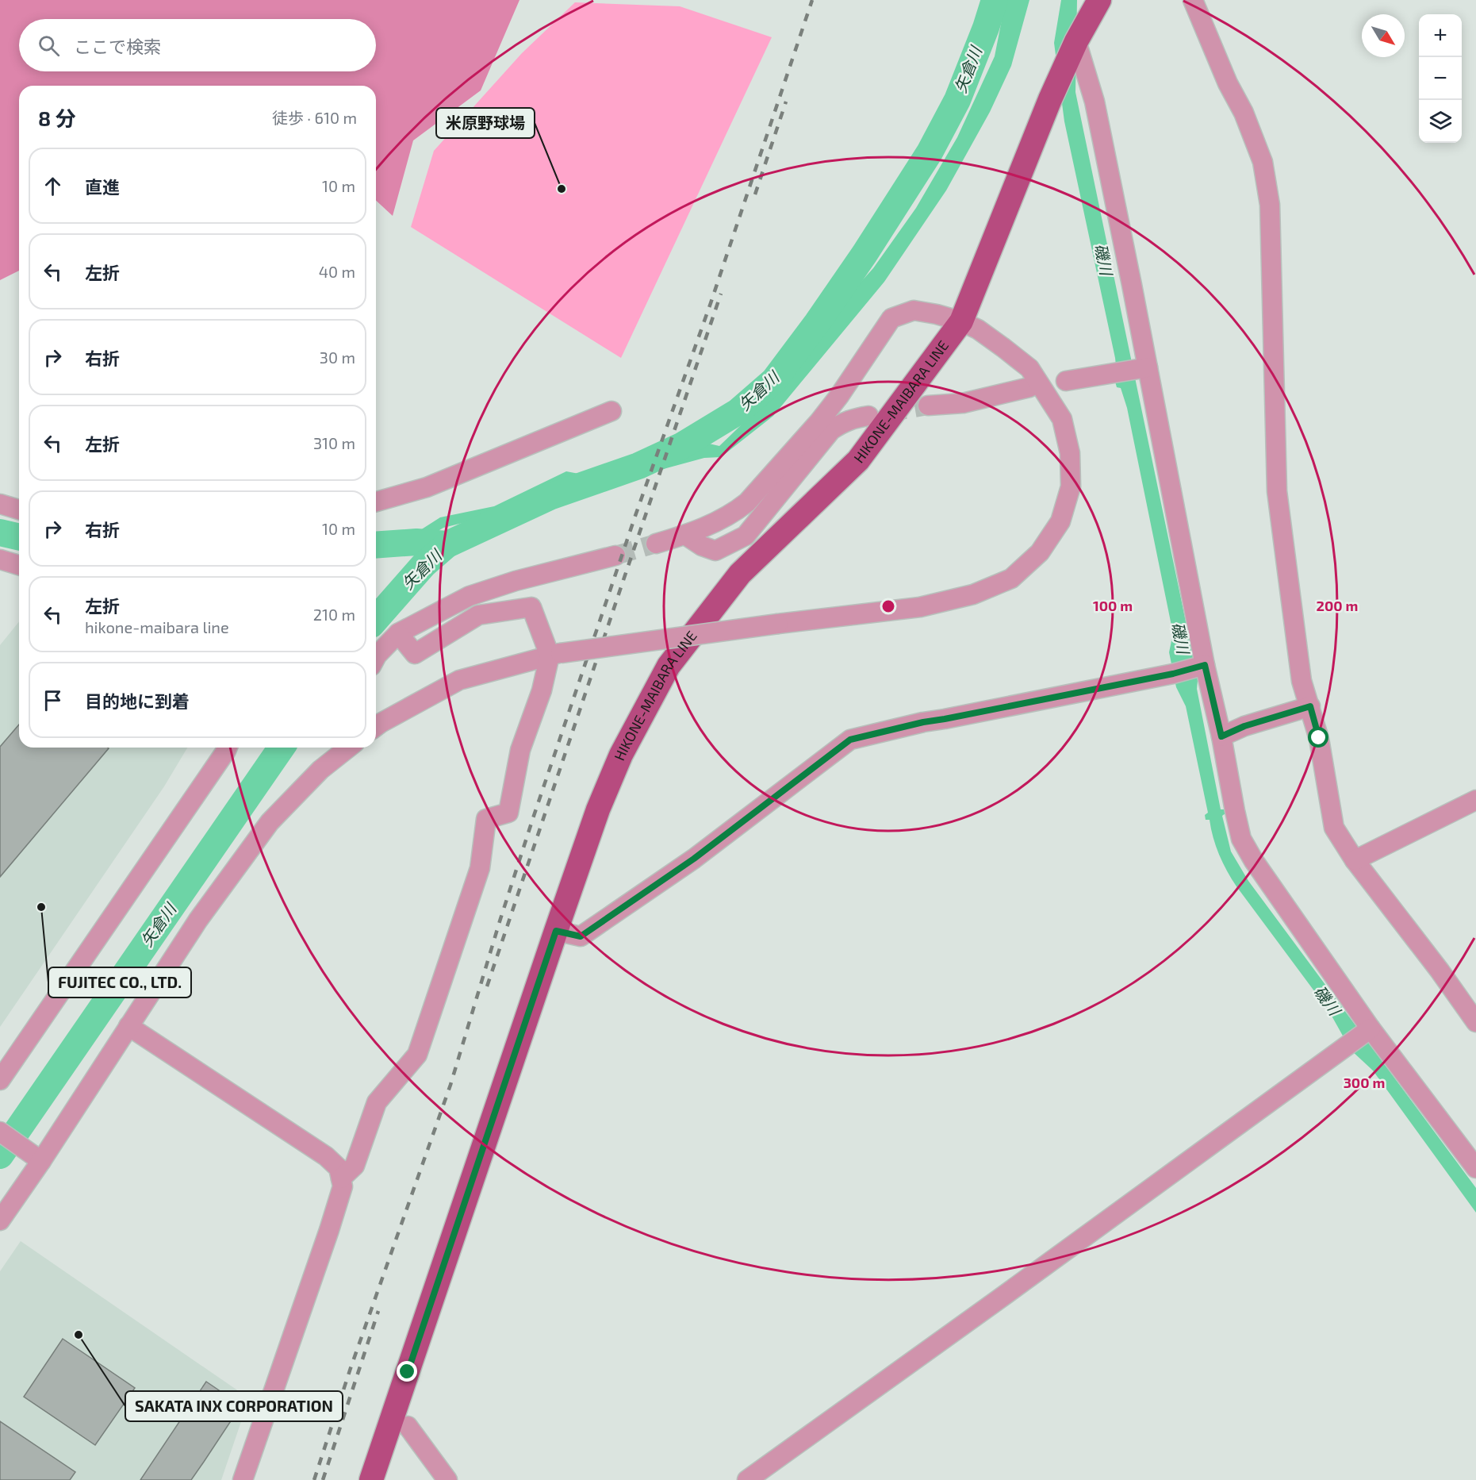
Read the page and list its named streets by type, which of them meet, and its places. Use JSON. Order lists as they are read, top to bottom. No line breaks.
{"streets":{"main road":["HIKONE-MAIBARA LINE"]},"water":["矢倉川","磯川"],"places":["米原野球場","FUJITEC CO., LTD.","SAKATA INX CORPORATION"],"north":"bottom right","page":{"map_buttons":["+","−"],"search":"ここで検索","heading":["8 分","徒歩 · 610 m"],"list":[["直進","10 m"],["左折","40 m"],["右折","30 m"],["左折","310 m"],["右折","10 m"],["左折","hikone-maibara line","210 m"],"目的地に到着"]},"rings":["100 m","200 m","300 m"]}
